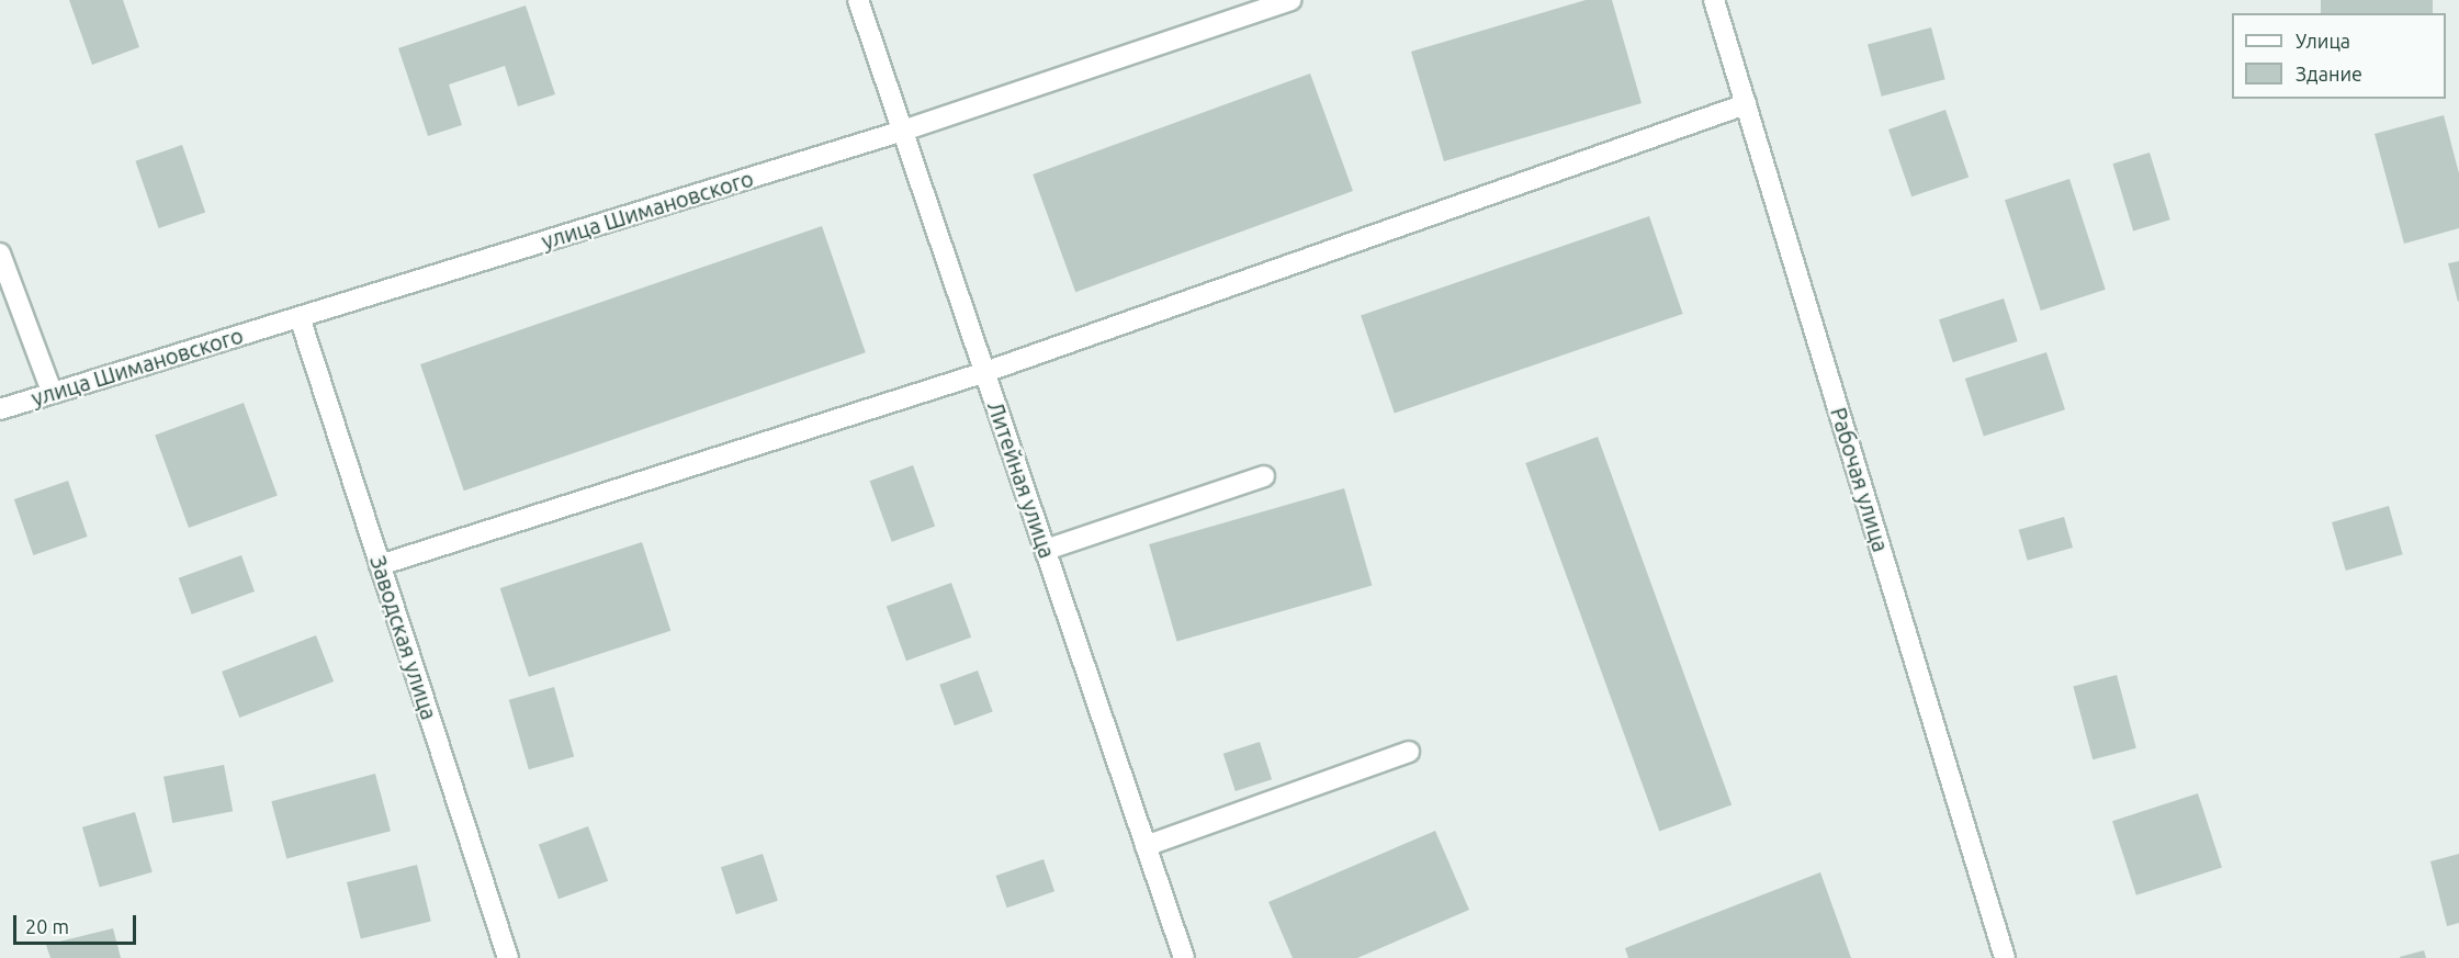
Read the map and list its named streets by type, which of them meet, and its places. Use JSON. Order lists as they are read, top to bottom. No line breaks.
{"streets":{"street":["улица Шимановского","Литейная улица","Рабочая улица","Заводская улица"]},"crossings":[["улица Шимановского","Литейная улица"],["улица Шимановского","Заводская улица"]],"legend":["Улица","Здание"],"scale_bar":"20 m"}
